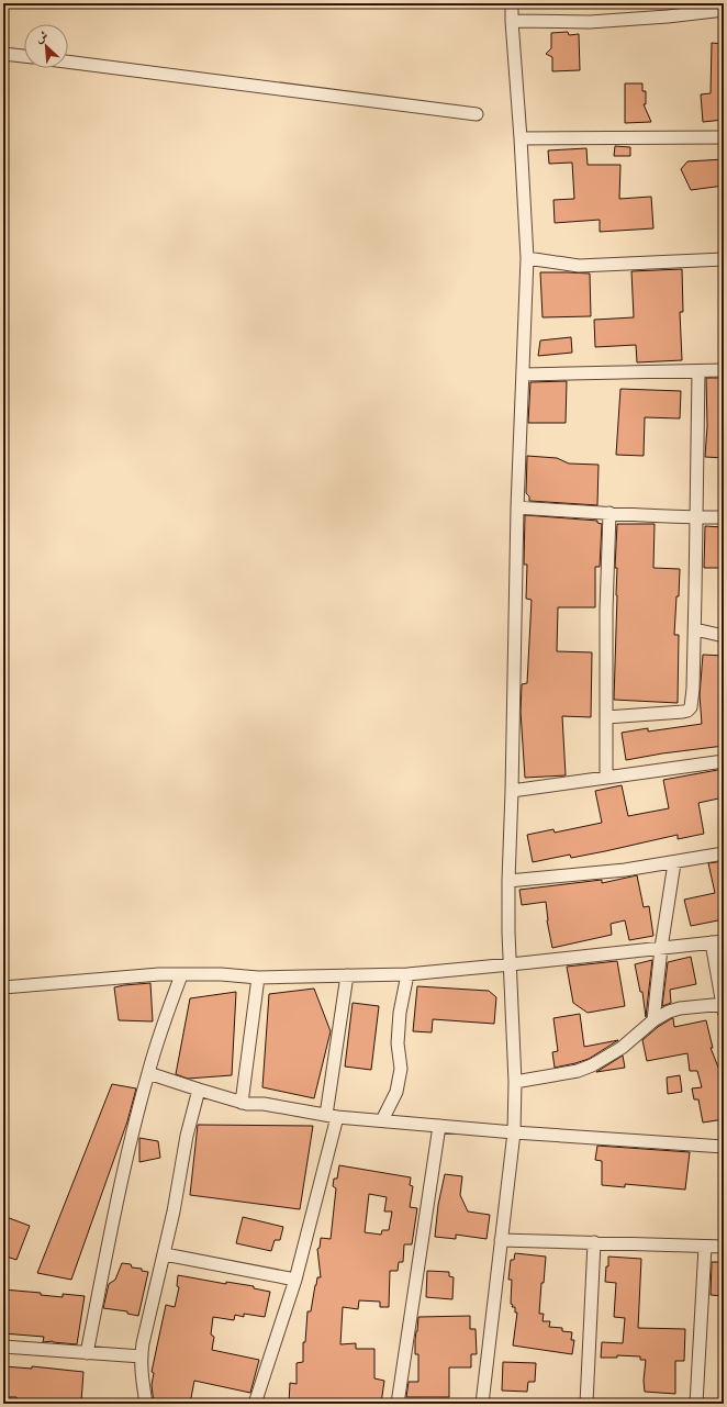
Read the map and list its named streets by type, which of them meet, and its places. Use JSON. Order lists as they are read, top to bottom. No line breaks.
{"north":"top left"}
